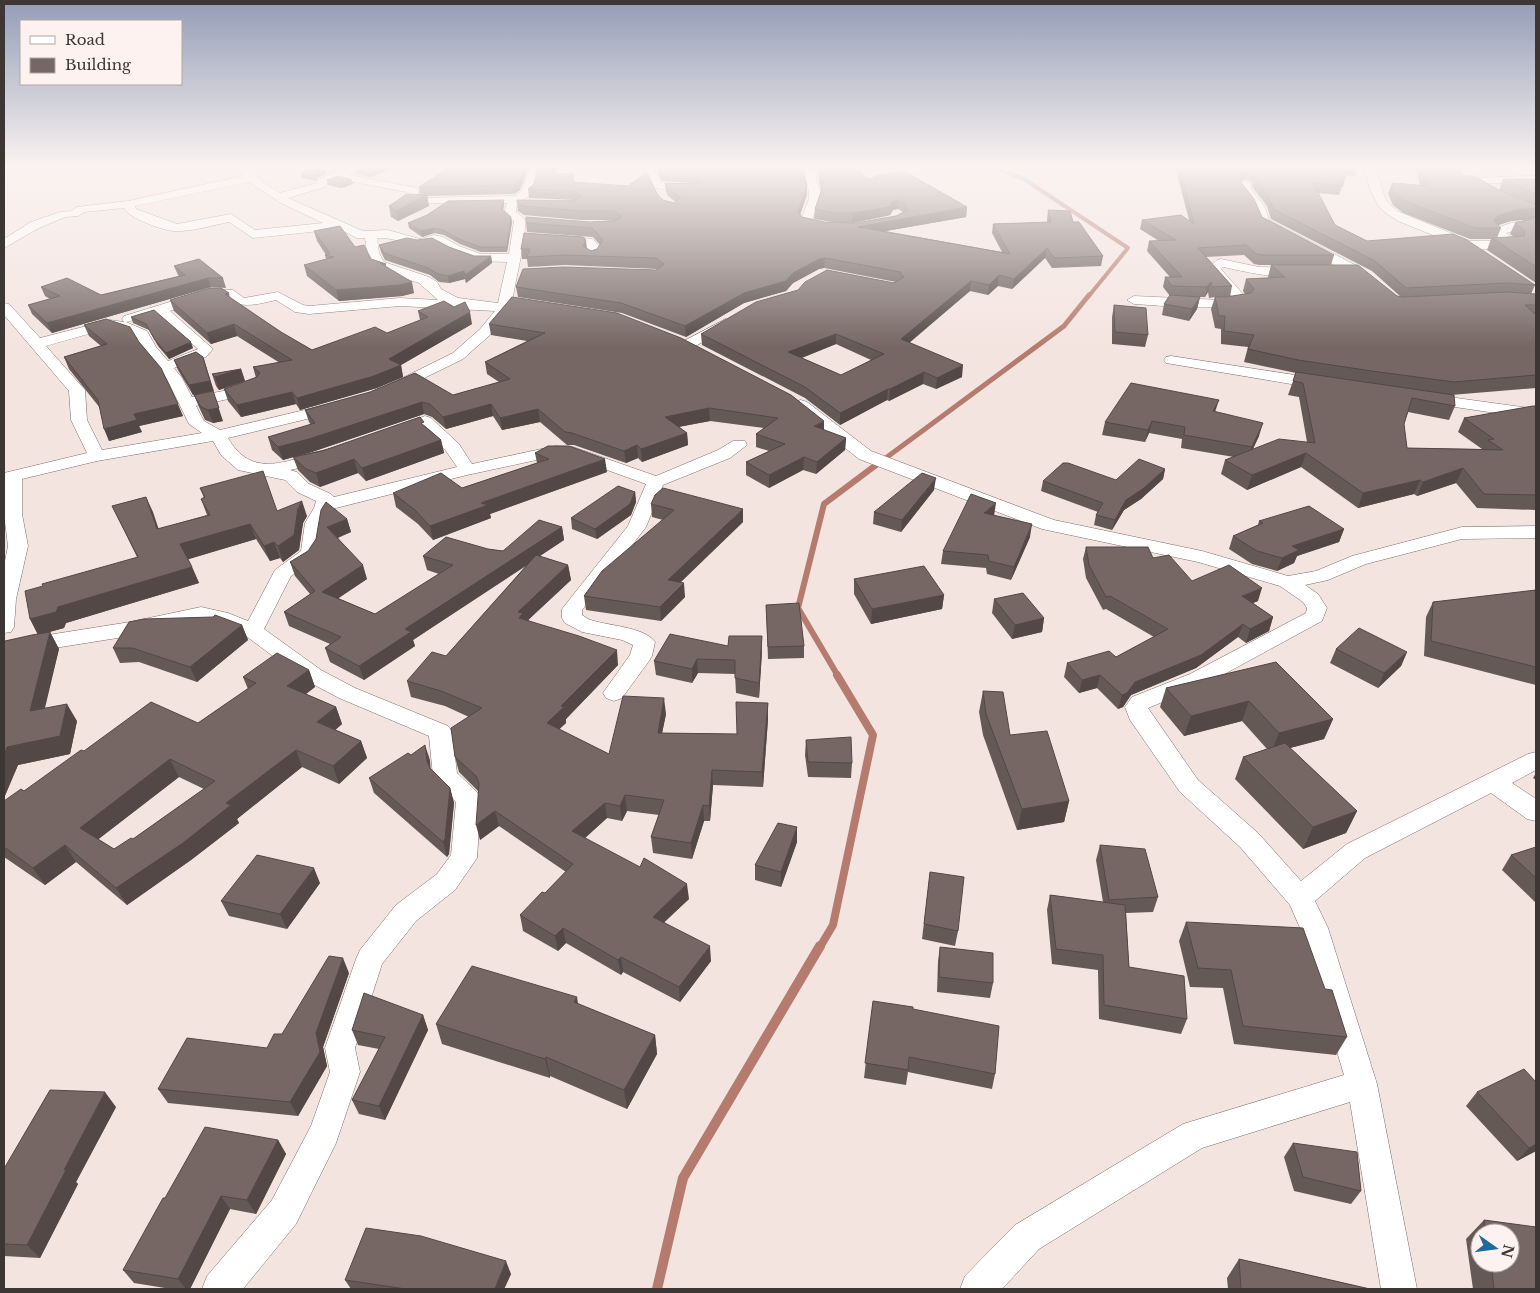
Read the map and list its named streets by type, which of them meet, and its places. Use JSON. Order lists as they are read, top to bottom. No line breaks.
{"legend":["Road","Building"],"north":"right"}
